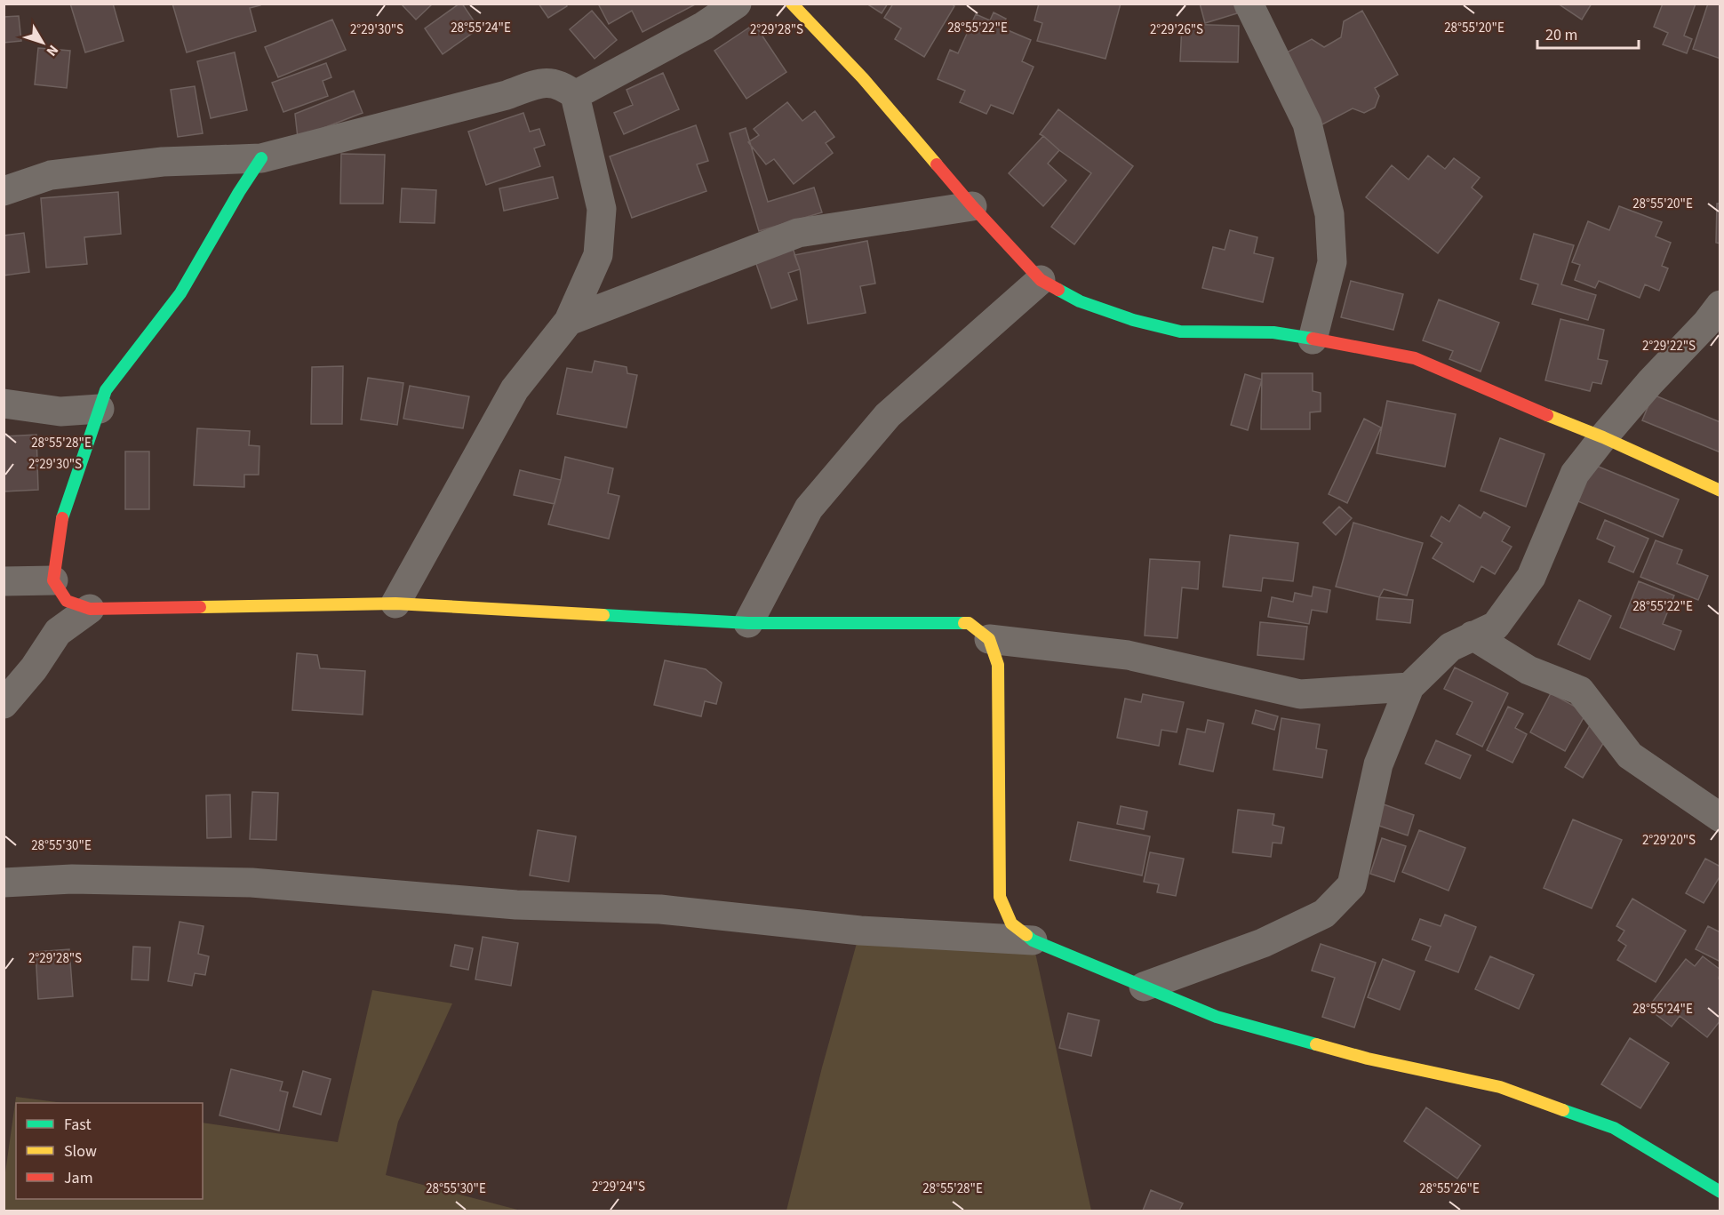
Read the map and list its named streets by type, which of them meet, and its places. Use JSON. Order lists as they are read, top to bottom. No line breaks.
{"legend":["Fast","Slow","Jam"],"scale_bar":"20 m","north":"bottom right","coordinates":["28°55'22\"E","28°55'24\"E","28°55'20\"E","2°29'30\"S","2°29'28\"S","2°29'26\"S","2°29'22\"S","28°55'28\"E","2°29'20\"S","28°55'30\"E","2°29'24\"S","28°55'26\"E"]}
